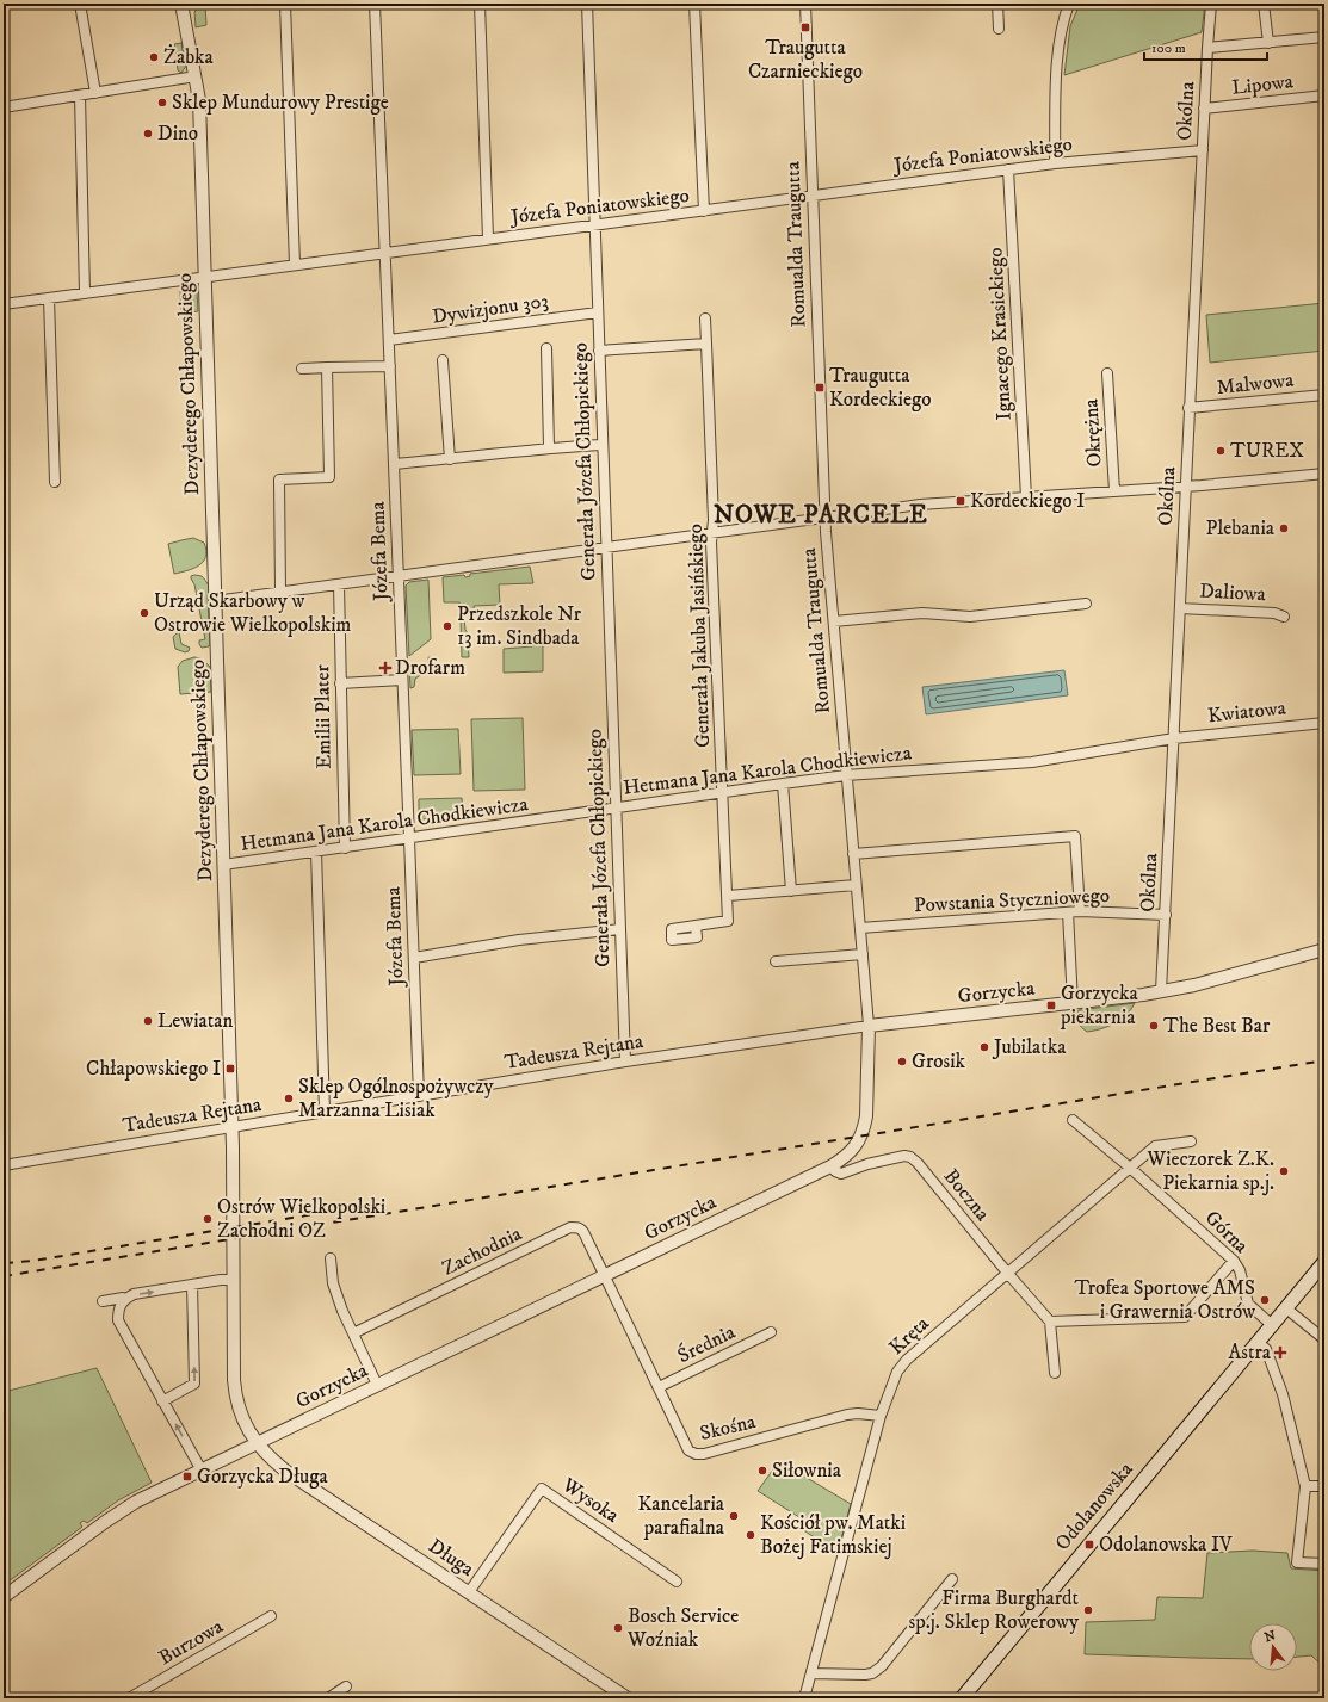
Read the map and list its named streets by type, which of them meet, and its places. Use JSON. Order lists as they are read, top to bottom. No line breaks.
{"streets":{"main road":["Odolanowska"],"street":["Lipowa","Okólna","Józefa Poniatowskiego","Romualda Traugutta","Dywizjonu 303","Ignacego Krasickiego","Dezyderego Chłapowskiego","Malwowa","Okrężna","Generała Józefa Chłopickiego","Józefa Bema","Daliowa","Generała Jakuba Jasińskiego","Kwiatowa","Emilii Plater","Hetmana Jana Karola Chodkiewicza","Powstania Styczniowego","Gorzycka","Tadeusza Rejtana","Boczna","Górna","Zachodnia","Kręta","Średnia","Skośna","Wysoka","Długa","Burzowa"]},"crossings":[["Lipowa","Okólna"],["Okólna","Józefa Poniatowskiego"],["Okólna","Malwowa"],["Okólna","Daliowa"],["Okólna","Kwiatowa"],["Okólna","Hetmana Jana Karola Chodkiewicza"],["Okólna","Powstania Styczniowego"],["Okólna","Gorzycka"],["Józefa Poniatowskiego","Romualda Traugutta"],["Józefa Poniatowskiego","Ignacego Krasickiego"],["Józefa Poniatowskiego","Dezyderego Chłapowskiego"],["Józefa Poniatowskiego","Generała Józefa Chłopickiego"],["Józefa Poniatowskiego","Józefa Bema"],["Romualda Traugutta","Hetmana Jana Karola Chodkiewicza"],["Romualda Traugutta","Powstania Styczniowego"],["Romualda Traugutta","Gorzycka"],["Romualda Traugutta","Tadeusza Rejtana"],["Dywizjonu 303","Generała Józefa Chłopickiego"],["Dywizjonu 303","Józefa Bema"],["Dezyderego Chłapowskiego","Hetmana Jana Karola Chodkiewicza"],["Dezyderego Chłapowskiego","Gorzycka"],["Dezyderego Chłapowskiego","Tadeusza Rejtana"],["Dezyderego Chłapowskiego","Długa"],["Generała Józefa Chłopickiego","Hetmana Jana Karola Chodkiewicza"],["Generała Józefa Chłopickiego","Tadeusza Rejtana"],["Józefa Bema","Hetmana Jana Karola Chodkiewicza"],["Józefa Bema","Tadeusza Rejtana"],["Generała Jakuba Jasińskiego","Hetmana Jana Karola Chodkiewicza"],["Kwiatowa","Hetmana Jana Karola Chodkiewicza"],["Emilii Plater","Hetmana Jana Karola Chodkiewicza"],["Gorzycka","Tadeusza Rejtana"],["Gorzycka","Boczna"],["Gorzycka","Zachodnia"],["Gorzycka","Skośna"],["Gorzycka","Długa"],["Boczna","Kręta"],["Górna","Kręta"],["Górna","Odolanowska"],["Zachodnia","Skośna"],["Kręta","Skośna"],["Średnia","Skośna"],["Wysoka","Długa"]],"districts":["NOWE PARCELE"],"places":{"transit":["Traugutta Czarnieckiego","Traugutta Kordeckiego","Kordeckiego I","Gorzycka piekarnia","Chłapowskiego I","Gorzycka Długa","Odolanowska IV"],"other":["Żabka","Sklep Mundurowy Prestige","Dino","TUREX","Plebania","Urząd Skarbowy w Ostrowie Wielkopolskim","Przedszkole Nr 13 im. Sindbada","Lewiatan","The Best Bar","Jubilatka","Grosik","Sklep Ogólnospożywczy Marzanna Lisiak","Wieczorek Z.K. Piekarnia sp.j.","Ostrów Wielkopolski Zachodni OZ","Trofea Sportowe AMS i Grawernia Ostrów","Siłownia","Kancelaria parafialna","Kościół pw. Matki Bożej Fatimskiej","Firma Burghardt sp.j. Sklep Rowerowy","Bosch Service Woźniak"],"health":["Drofarm","Astra"]},"scale_bar":"100 m","north":"top"}
